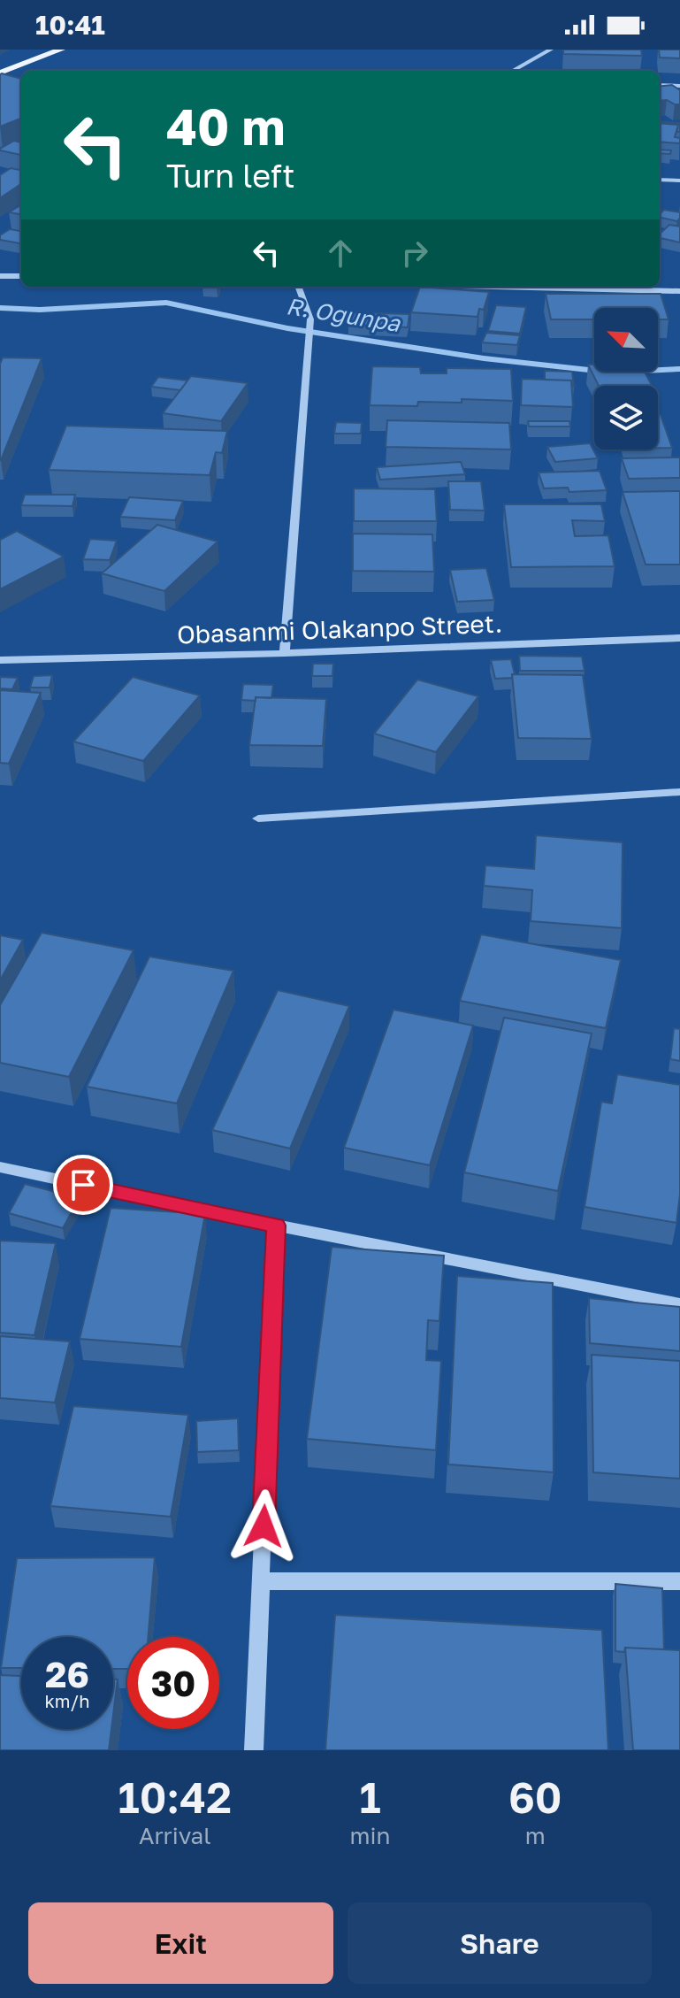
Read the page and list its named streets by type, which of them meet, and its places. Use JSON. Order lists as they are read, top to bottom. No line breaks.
{"streets":{"street":["Obasanmi Olakanpo Street."]},"water":["R. Ogunpa"],"north":"top left","page":{"status":"10:41","turn":["40 m","Turn left"],"speed":"26 km/h","limit":"30","eta":["10:42","Arrival","1","min","60","m"],"buttons":["Exit","Share"]}}
